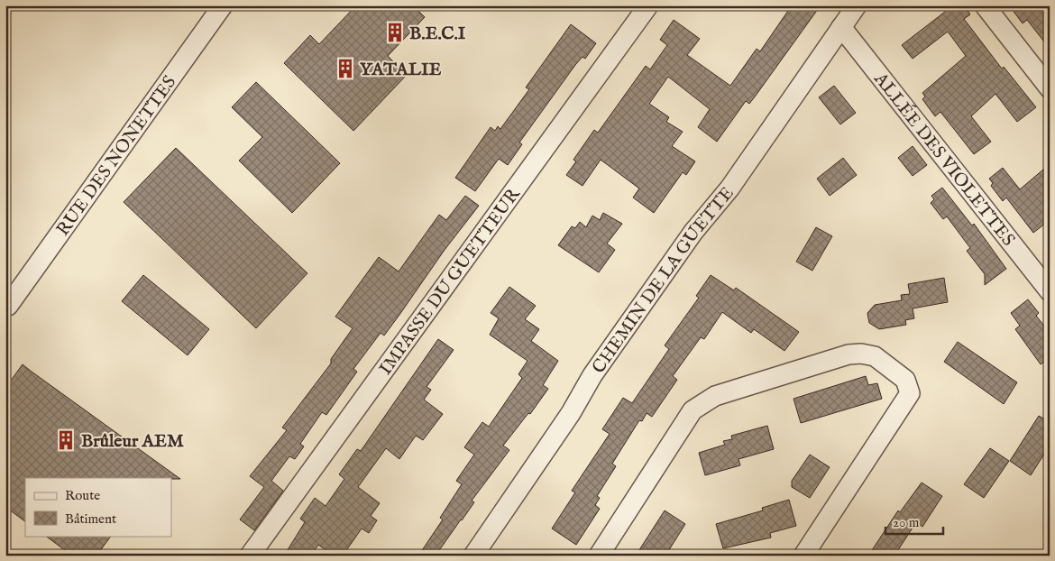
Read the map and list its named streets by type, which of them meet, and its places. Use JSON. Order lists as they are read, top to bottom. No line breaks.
{"streets":{"street":["RUE DES NONETTES","ALLÉE DES VIOLETTES","CHEMIN DE LA GUETTE","IMPASSE DU GUETTEUR"]},"crossings":[["ALLÉE DES VIOLETTES","CHEMIN DE LA GUETTE"]],"places":{"building":["B.E.C.I","YATALIE","Brûleur AEM"]},"legend":["Route","Bâtiment"],"scale_bar":"20 m"}
